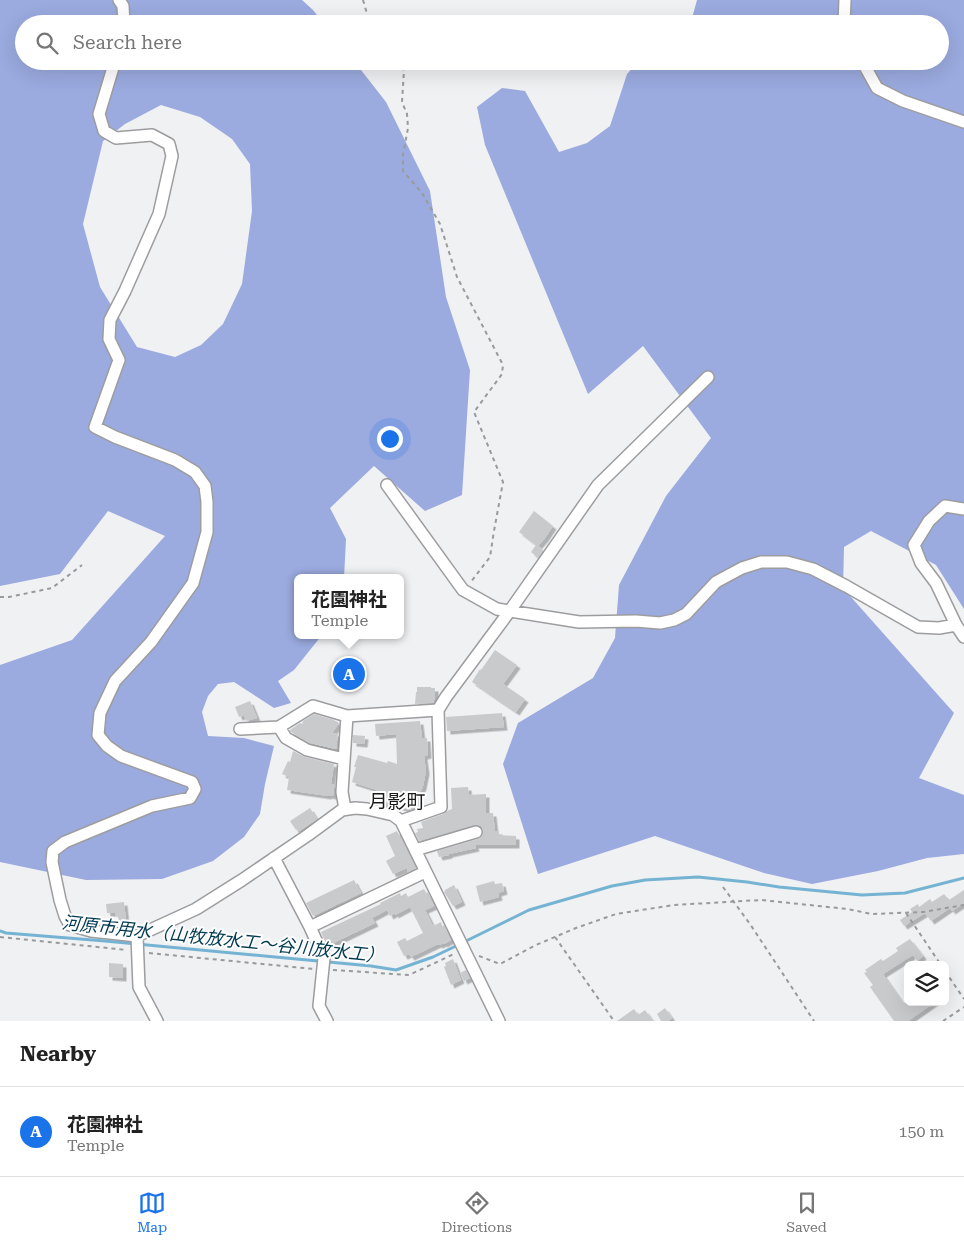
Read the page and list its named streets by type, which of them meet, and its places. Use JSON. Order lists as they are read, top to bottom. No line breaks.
{"districts":["月影町"],"water":["河原市用水（山牧放水工～谷川放水工）"],"page":{"search":"Search here","popup":["花園神社","Temple"],"pins":"A","heading":"Nearby","list":[{"mark":"A","name":"花園神社","note":"Temple","value":"150 m"}],"nav":["Map","Directions","Saved"]}}
